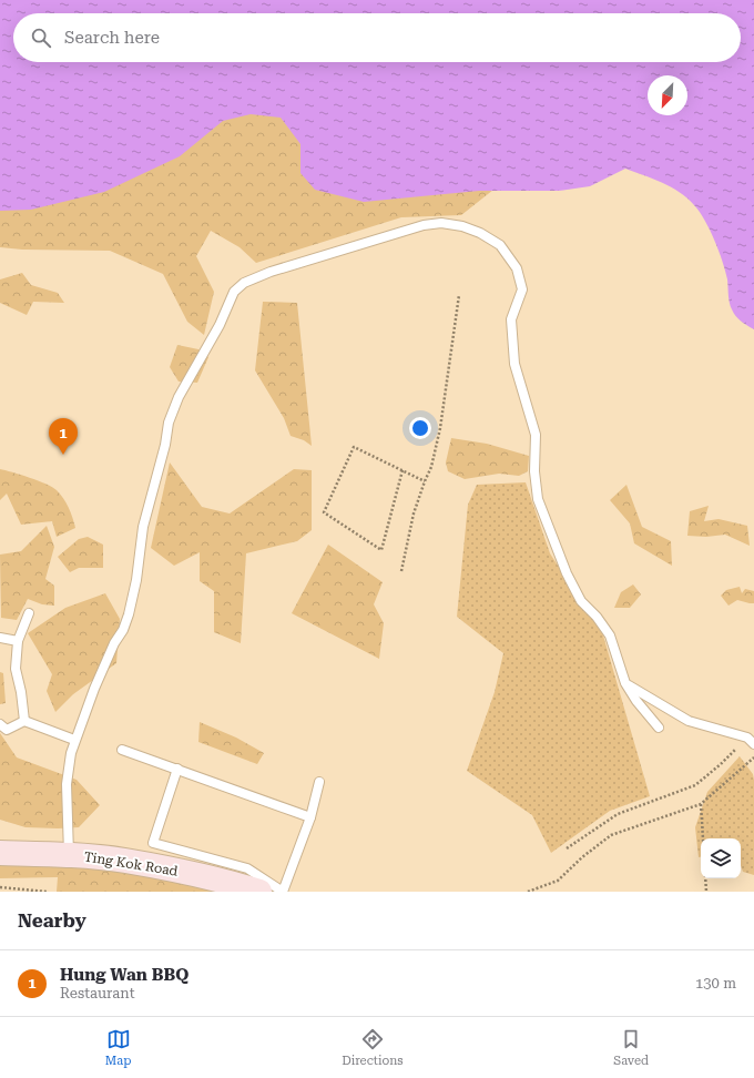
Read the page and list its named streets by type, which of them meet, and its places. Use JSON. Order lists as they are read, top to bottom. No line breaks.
{"streets":{"main road":["Ting Kok Road"]},"north":"bottom left","page":{"search":"Search here","pins":"1","heading":"Nearby","list":[{"mark":"1","name":"Hung Wan BBQ","note":"Restaurant","value":"130 m"}],"nav":["Map","Directions","Saved"]}}
